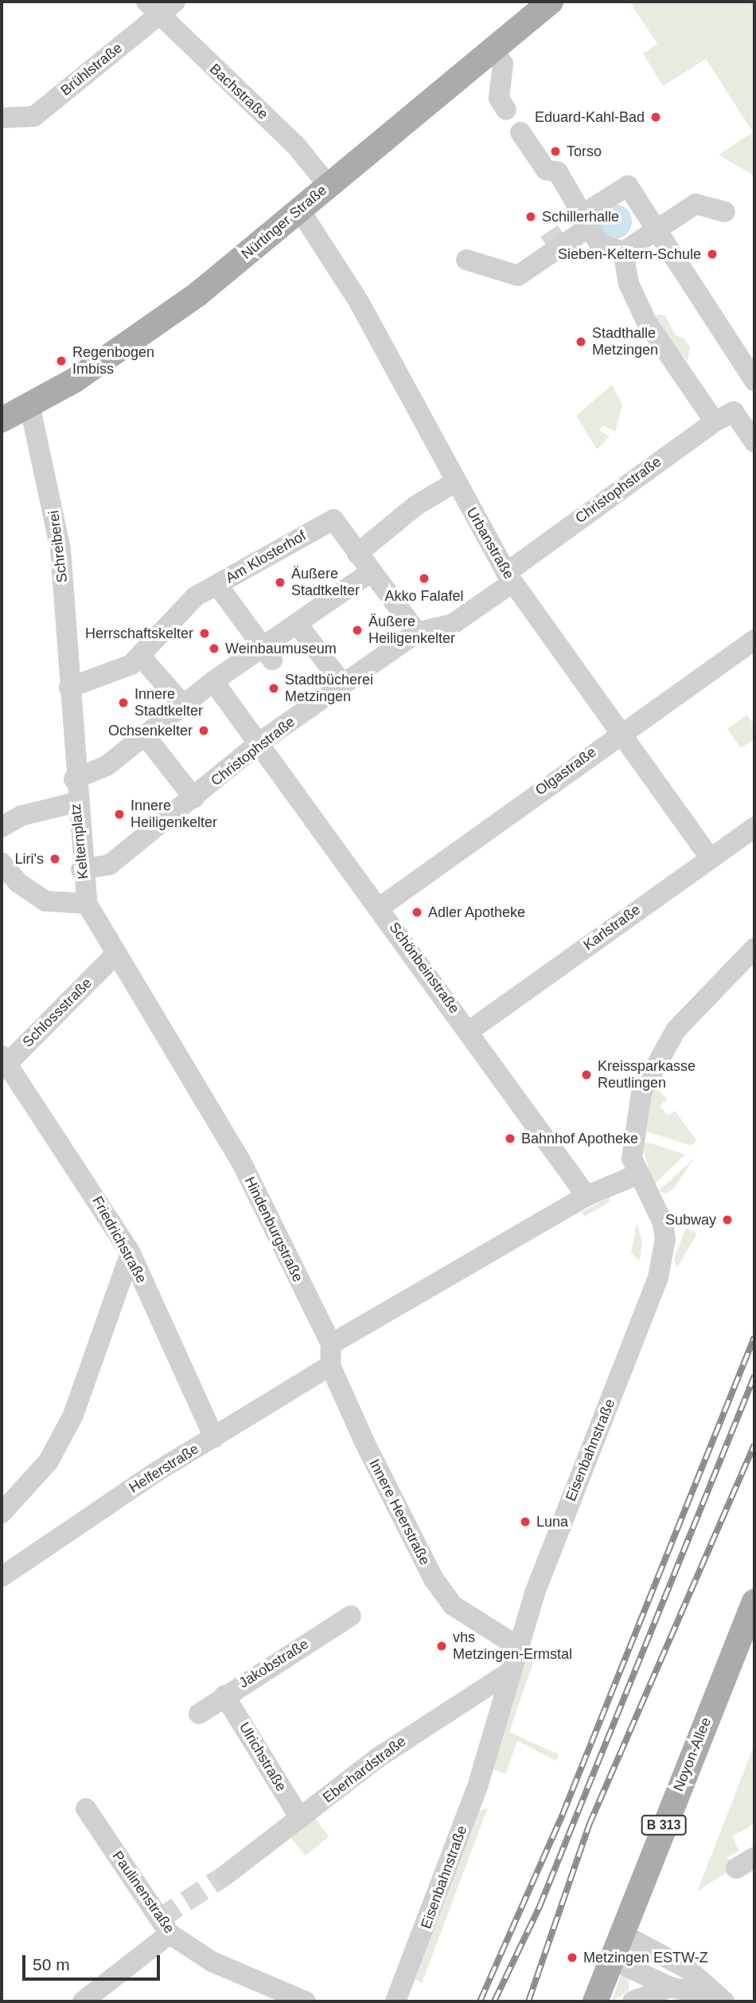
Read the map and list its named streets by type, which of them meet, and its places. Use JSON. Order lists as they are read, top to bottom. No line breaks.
{"streets":{"main road":["Nürtinger Straße","Noyon-Allee","B 313"],"street":["Brühlstraße","Bachstraße","Christophstraße","Urbanstraße","Schreiberei","Am Klosterhof","Olgastraße","Kelternplatz","Karlstraße","Schönbeinstraße","Schlossstraße","Hindenburgstraße","Friedrichstraße","Eisenbahnstraße","Helferstraße","Innere Heerstraße","Jakobstraße","Ulrichstraße","Eberhardstraße","Paulinenstraße"]},"crossings":[["Brühlstraße","Bachstraße"],["Bachstraße","Nürtinger Straße"],["Nürtinger Straße","Urbanstraße"],["Nürtinger Straße","Schreiberei"],["Christophstraße","Urbanstraße"],["Christophstraße","Kelternplatz"],["Christophstraße","Schönbeinstraße"],["Urbanstraße","Olgastraße"],["Urbanstraße","Karlstraße"],["Schreiberei","Am Klosterhof"],["Schreiberei","Kelternplatz"],["Am Klosterhof","Kelternplatz"],["Olgastraße","Schönbeinstraße"],["Kelternplatz","Hindenburgstraße"],["Karlstraße","Schönbeinstraße"],["Schlossstraße","Hindenburgstraße"],["Schlossstraße","Friedrichstraße"],["Hindenburgstraße","Innere Heerstraße"],["Friedrichstraße","Helferstraße"],["Eisenbahnstraße","Innere Heerstraße"],["Eisenbahnstraße","Eberhardstraße"],["Helferstraße","Innere Heerstraße"],["Jakobstraße","Ulrichstraße"],["Ulrichstraße","Eberhardstraße"]],"places":["Eduard-Kahl-Bad","Torso","Schillerhalle","Sieben-Keltern-Schule","Stadthalle Metzingen","Regenbogen Imbiss","Akko Falafel","Äußere Stadtkelter","Äußere Heiligenkelter","Herrschaftskelter","Weinbaumuseum","Stadtbücherei Metzingen","Innere Stadtkelter","Ochsenkelter","Innere Heiligenkelter","Liri's","Adler Apotheke","Kreissparkasse Reutlingen","Bahnhof Apotheke","Subway","Luna","vhs Metzingen-Ermstal","Metzingen ESTW-Z"],"scale_bar":"50 m"}
